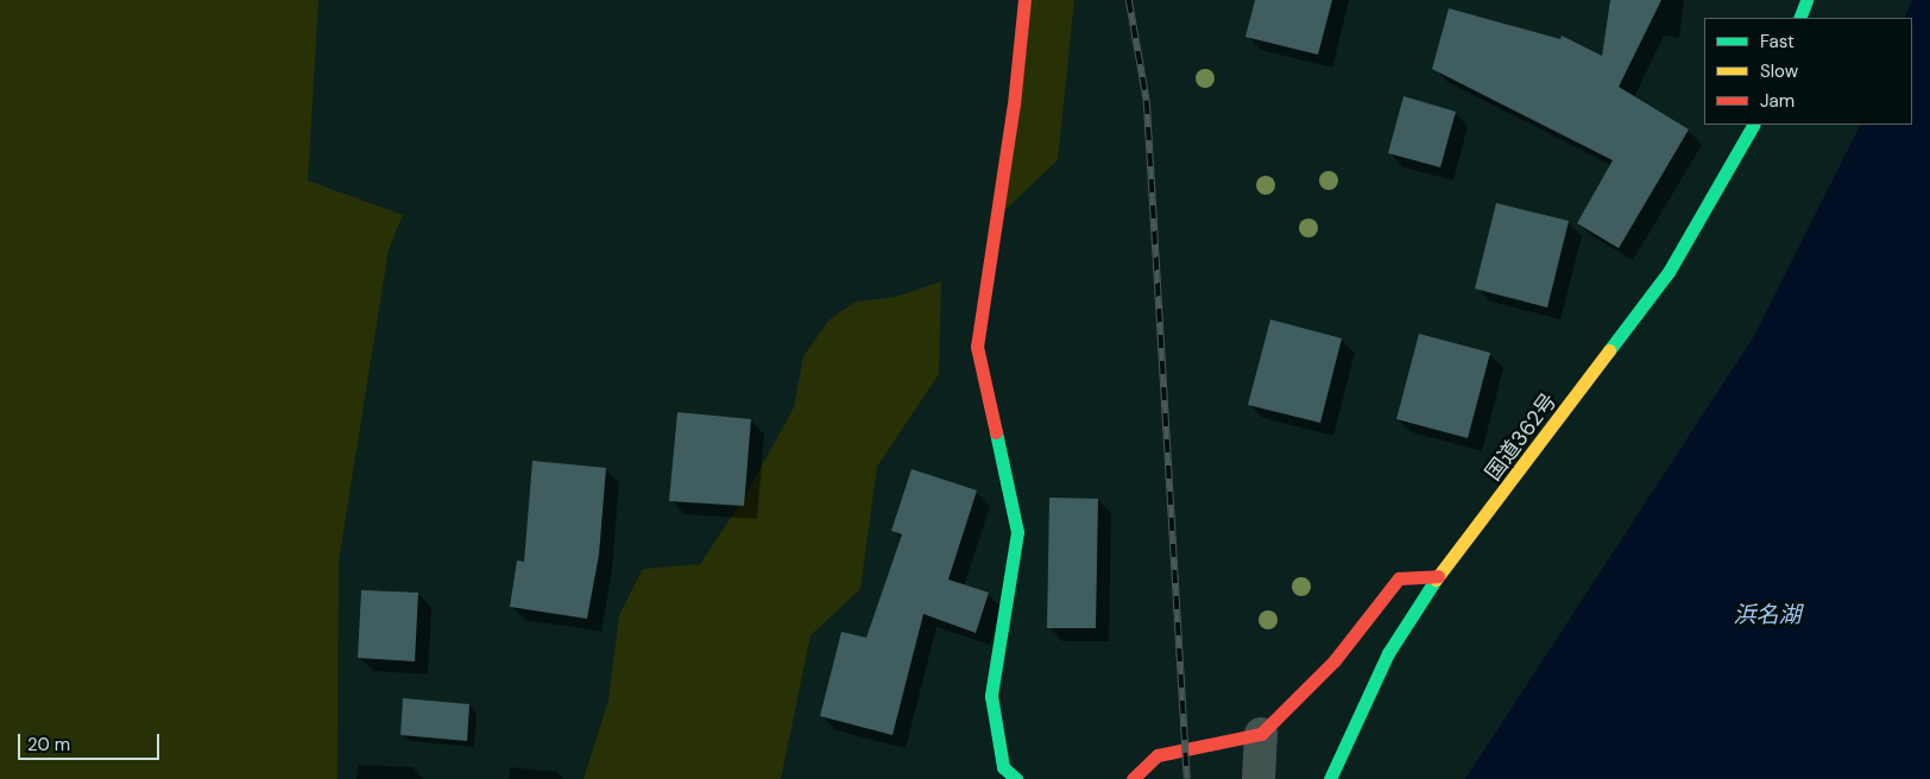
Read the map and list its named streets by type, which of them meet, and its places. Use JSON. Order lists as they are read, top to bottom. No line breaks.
{"streets":{"main road":["国道362号"]},"water":["浜名湖"],"legend":["Fast","Slow","Jam"],"scale_bar":"20 m"}
